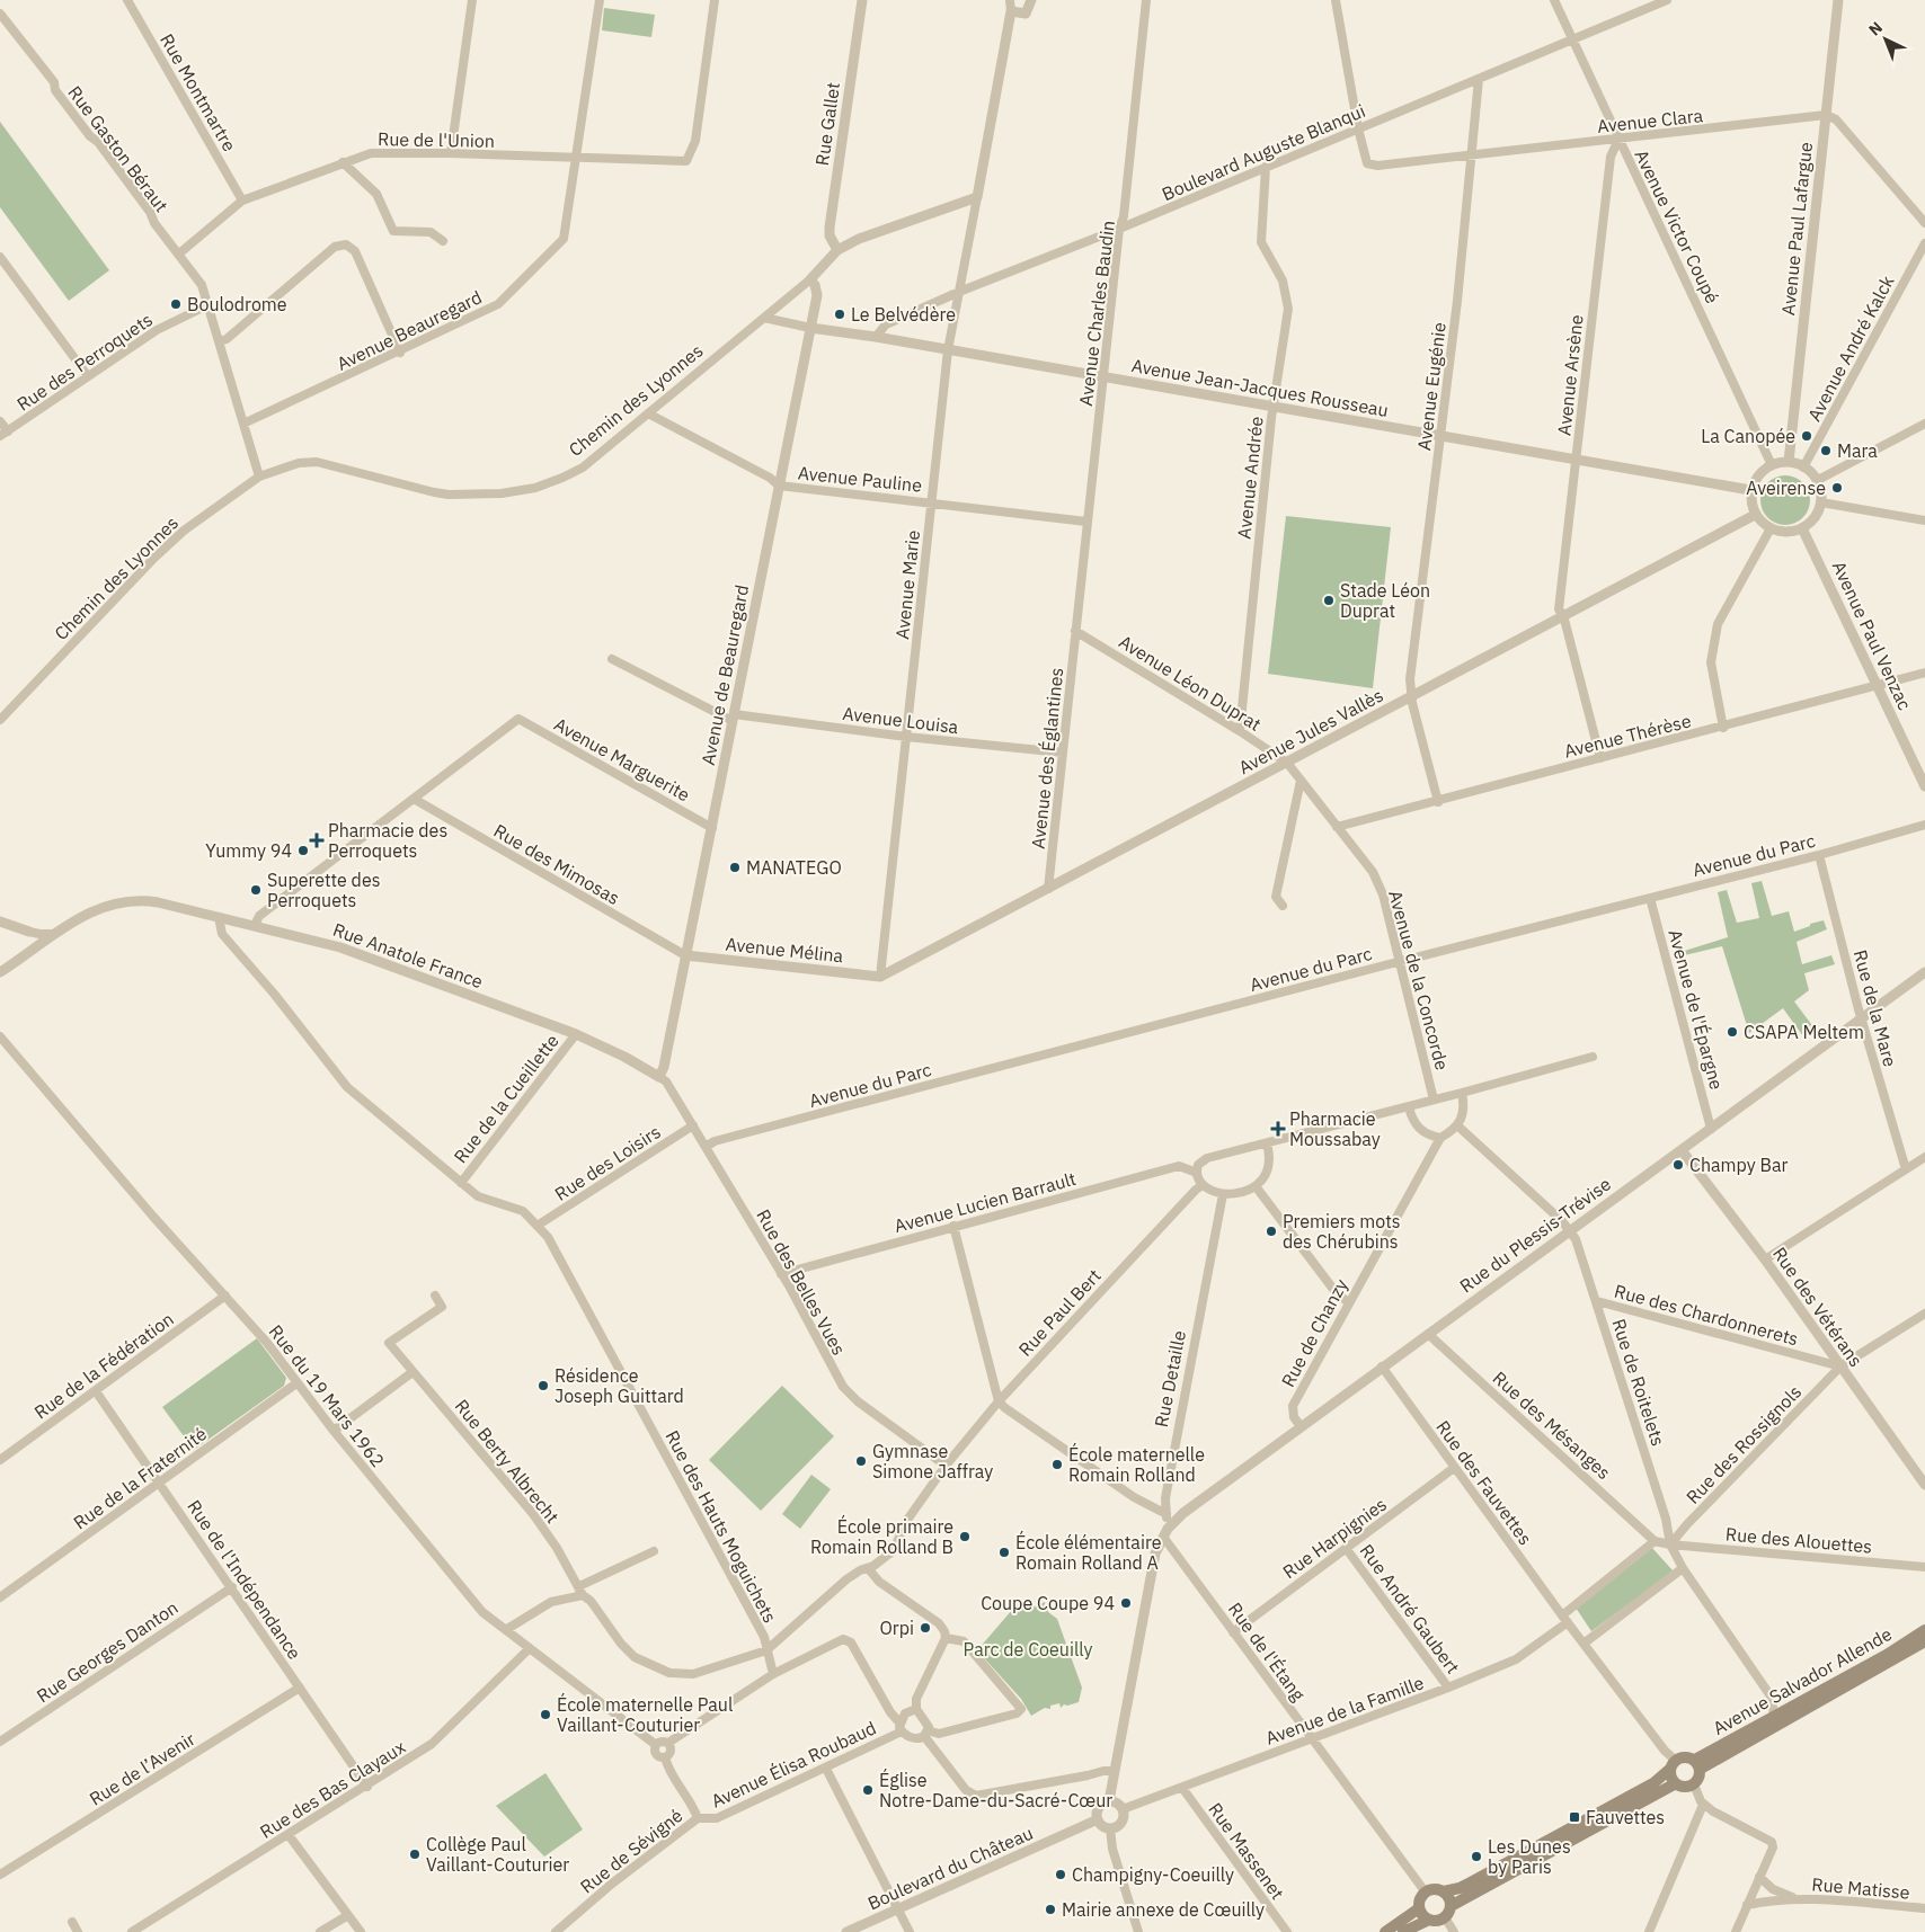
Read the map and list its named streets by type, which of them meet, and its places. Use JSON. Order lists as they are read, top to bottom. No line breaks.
{"streets":{"main road":["Avenue Salvador Allende"],"street":["Rue Montmartre","Avenue Clara","Rue Gallet","Rue de l'Union","Rue Gaston Béraut","Boulevard Auguste Blanqui","Avenue Victor Coupé","Avenue Paul Lafargue","Avenue Charles Baudin","Avenue Beauregard","Avenue André Kalck","Rue des Perroquets","Avenue Arsène","Avenue Eugénie","Avenue Jean-Jacques Rousseau","Chemin des Lyonnes","Avenue Andrée","Avenue Pauline","Avenue Marie","Avenue Paul Venzac","Avenue de Beauregard","Avenue Léon Duprat","Avenue Louisa","Avenue Jules Vallès","Avenue Thérèse","Avenue des Églantines","Avenue Marguerite","Avenue du Parc","Rue des Mimosas","Avenue Mélina","Rue Anatole France","Avenue de la Concorde","Rue de la Mare","Avenue de l'Épargne","Rue de la Cueillette","Rue des Loisirs","Avenue Lucien Barrault","Rue du Plessis-Trévise","Rue des Belles Vues","Rue des Vétérans","Rue Paul Bert","Rue des Chardonnerets","Rue de Chanzy","Rue de la Fédération","Rue Detaille","Rue de Roitelets","Rue du 19 Mars 1962","Rue des Mésanges","Rue des Rossignols","Rue Berty Albrecht","Rue de la Fraternité","Rue des Fauvettes","Rue des Hauts Moguichets","Rue Harpignies","Rue des Alouettes","Rue de l'Indépendance","Rue André Gaubert","Rue Georges Danton","Rue de l'Étang","Avenue de la Famille","Avenue Élisa Roubaud","Rue de l’Avenir","Rue des Bas Clayaux","Rue de Sévigné","Rue Massenet","Boulevard du Château","Rue Matisse"]},"crossings":[["Rue Montmartre","Rue de l'Union"],["Avenue Clara","Boulevard Auguste Blanqui"],["Avenue Clara","Avenue Victor Coupé"],["Avenue Clara","Avenue Paul Lafargue"],["Avenue Clara","Avenue Arsène"],["Avenue Clara","Avenue Eugénie"],["Rue Gallet","Chemin des Lyonnes"],["Rue de l'Union","Rue Gaston Béraut"],["Rue de l'Union","Avenue Beauregard"],["Rue Gaston Béraut","Rue des Perroquets"],["Boulevard Auguste Blanqui","Avenue Victor Coupé"],["Boulevard Auguste Blanqui","Avenue Charles Baudin"],["Boulevard Auguste Blanqui","Avenue Eugénie"],["Boulevard Auguste Blanqui","Avenue Jean-Jacques Rousseau"],["Boulevard Auguste Blanqui","Avenue Andrée"],["Boulevard Auguste Blanqui","Avenue Marie"],["Avenue Victor Coupé","Avenue Paul Lafargue"],["Avenue Victor Coupé","Avenue André Kalck"],["Avenue Victor Coupé","Avenue Arsène"],["Avenue Victor Coupé","Avenue Jean-Jacques Rousseau"],["Avenue Victor Coupé","Avenue Paul Venzac"],["Avenue Victor Coupé","Avenue Jules Vallès"],["Avenue Paul Lafargue","Avenue André Kalck"],["Avenue Paul Lafargue","Avenue Jean-Jacques Rousseau"],["Avenue Paul Lafargue","Avenue Paul Venzac"],["Avenue Paul Lafargue","Avenue Jules Vallès"],["Avenue Charles Baudin","Avenue Jean-Jacques Rousseau"],["Avenue Charles Baudin","Avenue Pauline"],["Avenue Charles Baudin","Avenue Léon Duprat"],["Avenue Charles Baudin","Avenue des Églantines"],["Avenue André Kalck","Avenue Jean-Jacques Rousseau"],["Avenue André Kalck","Avenue Paul Venzac"],["Avenue André Kalck","Avenue Jules Vallès"],["Avenue Arsène","Avenue Jean-Jacques Rousseau"],["Avenue Arsène","Avenue Jules Vallès"],["Avenue Arsène","Avenue Thérèse"],["Avenue Eugénie","Avenue Jean-Jacques Rousseau"],["Avenue Eugénie","Avenue Jules Vallès"],["Avenue Eugénie","Avenue Thérèse"],["Avenue Jean-Jacques Rousseau","Chemin des Lyonnes"],["Avenue Jean-Jacques Rousseau","Avenue Andrée"],["Avenue Jean-Jacques Rousseau","Avenue Marie"],["Avenue Jean-Jacques Rousseau","Avenue Paul Venzac"],["Avenue Jean-Jacques Rousseau","Avenue de Beauregard"],["Avenue Jean-Jacques Rousseau","Avenue Jules Vallès"],["Chemin des Lyonnes","Avenue Pauline"],["Chemin des Lyonnes","Avenue Marie"],["Chemin des Lyonnes","Avenue de Beauregard"],["Avenue Andrée","Avenue Léon Duprat"],["Avenue Pauline","Avenue Marie"],["Avenue Pauline","Avenue de Beauregard"],["Avenue Marie","Avenue Louisa"],["Avenue Marie","Avenue Jules Vallès"],["Avenue Marie","Avenue Mélina"],["Avenue Paul Venzac","Avenue Jules Vallès"],["Avenue Paul Venzac","Avenue Thérèse"],["Avenue de Beauregard","Avenue Louisa"],["Avenue de Beauregard","Avenue Marguerite"],["Avenue de Beauregard","Rue des Mimosas"],["Avenue de Beauregard","Avenue Mélina"],["Avenue de Beauregard","Rue Anatole France"],["Avenue de Beauregard","Rue des Belles Vues"],["Avenue Léon Duprat","Avenue Jules Vallès"],["Avenue Léon Duprat","Avenue des Églantines"],["Avenue Léon Duprat","Avenue de la Concorde"],["Avenue Louisa","Avenue des Églantines"],["Avenue Jules Vallès","Avenue des Églantines"],["Avenue Jules Vallès","Avenue Mélina"],["Avenue Jules Vallès","Avenue de la Concorde"],["Avenue Thérèse","Avenue de la Concorde"],["Avenue Marguerite","Rue des Mimosas"],["Avenue du Parc","Avenue de la Concorde"],["Avenue du Parc","Rue de la Mare"],["Avenue du Parc","Avenue de l'Épargne"],["Avenue du Parc","Rue des Belles Vues"],["Rue des Mimosas","Avenue Mélina"],["Rue Anatole France","Rue de la Cueillette"],["Rue Anatole France","Rue des Belles Vues"],["Rue Anatole France","Rue des Hauts Moguichets"],["Rue de la Mare","Rue du Plessis-Trévise"],["Avenue de l'Épargne","Rue du Plessis-Trévise"],["Rue de la Cueillette","Rue des Hauts Moguichets"],["Rue des Loisirs","Rue des Belles Vues"],["Rue des Loisirs","Rue des Hauts Moguichets"],["Avenue Lucien Barrault","Rue des Belles Vues"],["Rue du Plessis-Trévise","Rue des Vétérans"],["Rue du Plessis-Trévise","Rue de Chanzy"],["Rue du Plessis-Trévise","Rue Detaille"],["Rue du Plessis-Trévise","Rue de Roitelets"],["Rue du Plessis-Trévise","Rue des Mésanges"],["Rue du Plessis-Trévise","Rue des Fauvettes"],["Rue du Plessis-Trévise","Rue de l'Étang"],["Rue des Belles Vues","Rue Paul Bert"],["Rue des Vétérans","Rue des Chardonnerets"],["Rue des Vétérans","Rue des Rossignols"],["Rue Paul Bert","Rue Berty Albrecht"],["Rue Paul Bert","Rue des Hauts Moguichets"],["Rue des Chardonnerets","Rue de Roitelets"],["Rue des Chardonnerets","Rue des Rossignols"],["Rue de la Fédération","Rue du 19 Mars 1962"],["Rue de la Fédération","Rue de l'Indépendance"],["Rue Detaille","Rue de l'Étang"],["Rue Detaille","Avenue de la Famille"],["Rue Detaille","Boulevard du Château"],["Rue de Roitelets","Rue des Rossignols"],["Rue de Roitelets","Rue des Alouettes"],["Rue de Roitelets","Avenue Salvador Allende"],["Rue du 19 Mars 1962","Rue de la Fraternité"],["Rue du 19 Mars 1962","Rue des Bas Clayaux"],["Rue du 19 Mars 1962","Rue de Sévigné"],["Rue des Mésanges","Rue des Alouettes"],["Rue des Mésanges","Avenue de la Famille"],["Rue des Rossignols","Rue des Alouettes"],["Rue Berty Albrecht","Rue des Hauts Moguichets"],["Rue de la Fraternité","Rue de l'Indépendance"],["Rue des Fauvettes","Rue Harpignies"],["Rue des Fauvettes","Avenue de la Famille"],["Rue Harpignies","Rue André Gaubert"],["Rue Harpignies","Rue de l'Étang"],["Rue des Alouettes","Avenue de la Famille"],["Rue de l'Indépendance","Rue Georges Danton"],["Rue de l'Indépendance","Rue de l’Avenir"],["Rue de l'Indépendance","Rue des Bas Clayaux"],["Rue André Gaubert","Avenue de la Famille"],["Rue de l'Étang","Avenue de la Famille"],["Avenue de la Famille","Rue Massenet"],["Avenue de la Famille","Boulevard du Château"],["Avenue Élisa Roubaud","Rue de Sévigné"]],"parks":["Parc de Coeuilly"],"places":{"other":["Boulodrome","Le Belvédère","La Canopée","Mara","Aveirense","Stade Léon Duprat","Yummy 94","MANATEGO","Superette des Perroquets","CSAPA Meltem","Champy Bar","Premiers mots des Chérubins","Résidence Joseph Guittard","Gymnase Simone Jaffray","École maternelle Romain Rolland","École primaire Romain Rolland B","École élémentaire Romain Rolland A","Coupe Coupe 94","Orpi","École maternelle Paul Vaillant-Couturier","Église Notre-Dame-du-Sacré-Cœur","Collège Paul Vaillant-Couturier","Les Dunes by Paris","Champigny-Coeuilly","Mairie annexe de Cœuilly"],"health":["Pharmacie des Perroquets","Pharmacie Moussabay"],"transit":["Fauvettes"]},"north":"top left"}
